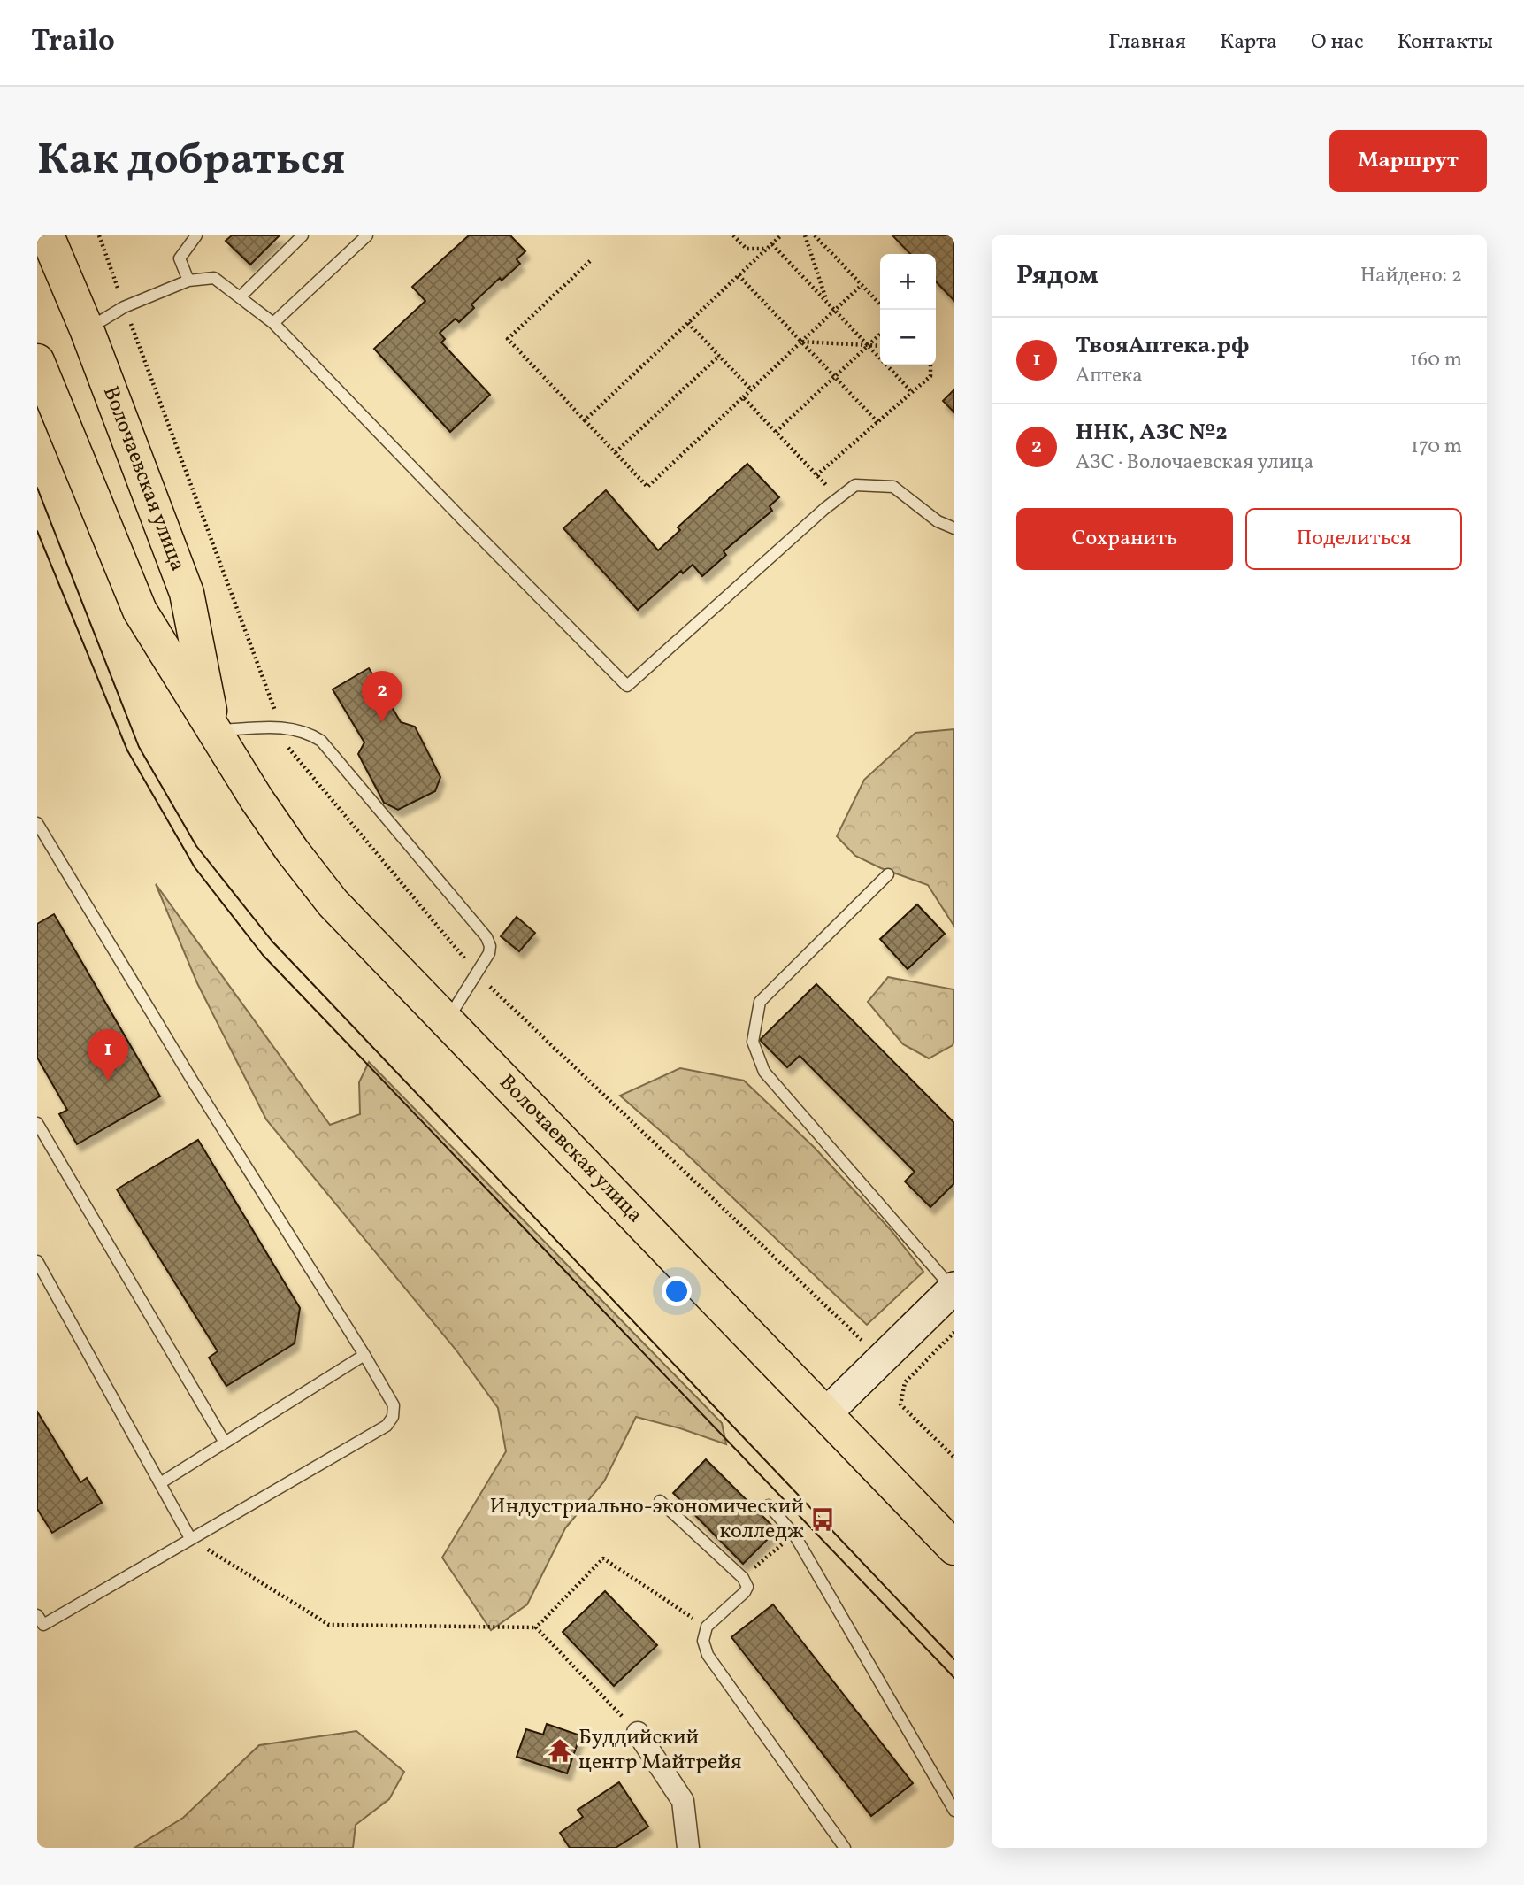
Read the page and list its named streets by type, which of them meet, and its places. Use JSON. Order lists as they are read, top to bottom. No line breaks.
{"streets":{"main road":["Волочаевская улица"]},"places":{"bus stop":["Индустриально-экономический колледж"],"temple":["Буддийский центр Майтрейя"]},"page":{"header":"Trailo","nav":["Главная","Карта","О нас","Контакты"],"buttons":["Маршрут",["Сохранить","Поделиться"]],"title":"Как добраться","heading":["Рядом","Найдено: 2"],"map_buttons":["+","−"],"list":[{"mark":"1","name":"ТвояАптека.рф","note":"Аптека","value":"160 m"},{"mark":"2","name":"ННК, АЗС №2","note":"АЗС · Волочаевская улица","value":"170 m"}],"pins":["2","1"]}}
